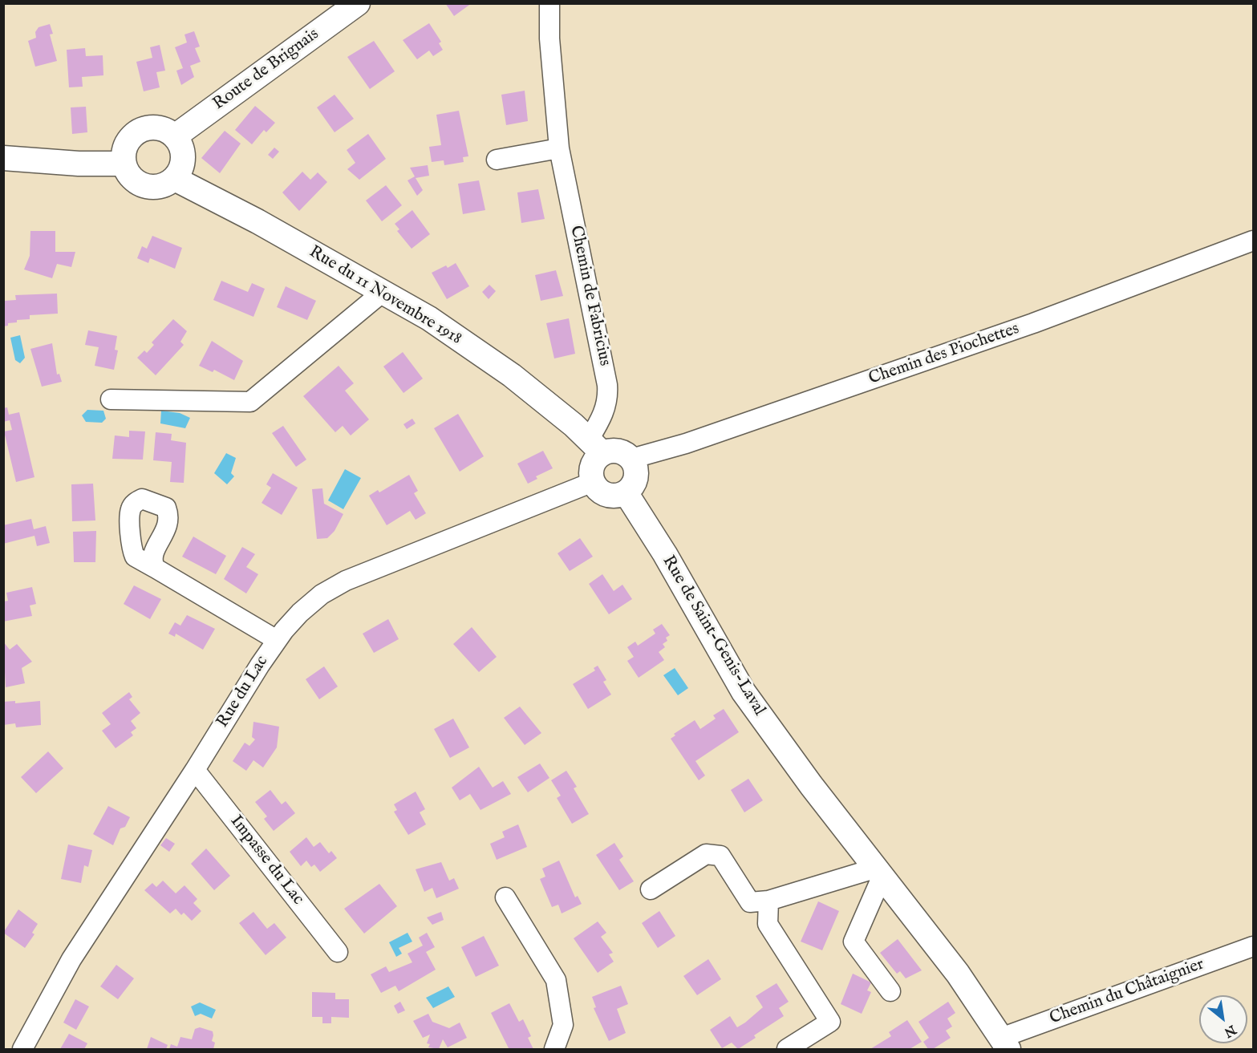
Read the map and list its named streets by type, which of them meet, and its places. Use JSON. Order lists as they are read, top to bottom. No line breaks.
{"streets":{"street":["Route de Brignais","Rue du 11 Novembre 1918","Chemin de Fabricius","Chemin des Piochettes","Rue de Saint-Genis-Laval","Rue du Lac","Impasse du Lac","Chemin du Châtaignier"]},"crossings":[["Route de Brignais","Rue du 11 Novembre 1918"],["Rue du 11 Novembre 1918","Chemin de Fabricius"],["Rue du 11 Novembre 1918","Chemin des Piochettes"],["Rue du 11 Novembre 1918","Rue de Saint-Genis-Laval"],["Rue du 11 Novembre 1918","Rue du Lac"],["Chemin de Fabricius","Chemin des Piochettes"],["Chemin de Fabricius","Rue de Saint-Genis-Laval"],["Chemin de Fabricius","Rue du Lac"],["Chemin des Piochettes","Rue de Saint-Genis-Laval"],["Chemin des Piochettes","Rue du Lac"],["Rue de Saint-Genis-Laval","Rue du Lac"],["Rue de Saint-Genis-Laval","Chemin du Châtaignier"],["Rue du Lac","Impasse du Lac"]],"north":"bottom right"}
